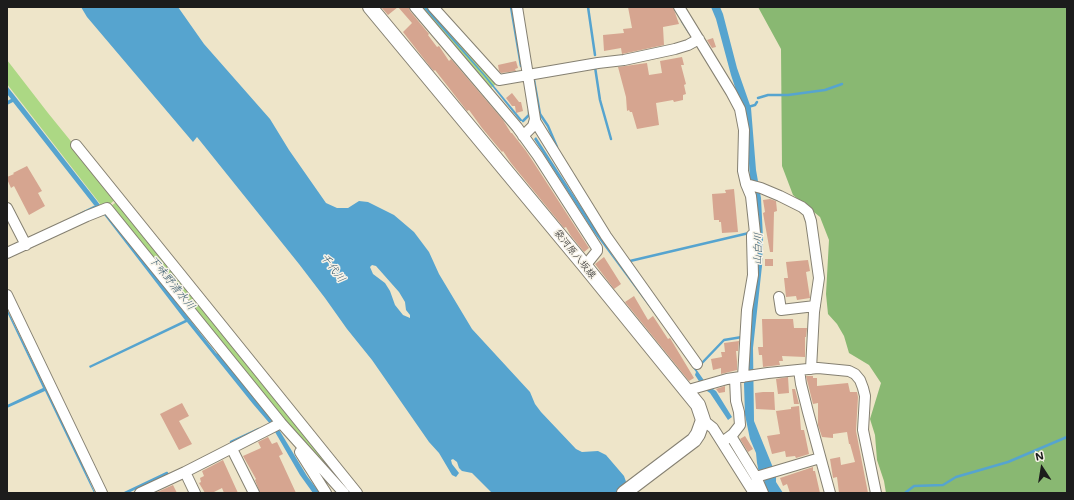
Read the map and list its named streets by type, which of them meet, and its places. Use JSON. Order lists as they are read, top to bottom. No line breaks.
{"streets":{"main road":["袋河原八坂線"]},"water":["山白川","千代川","下味野清水川"],"north":"top"}
